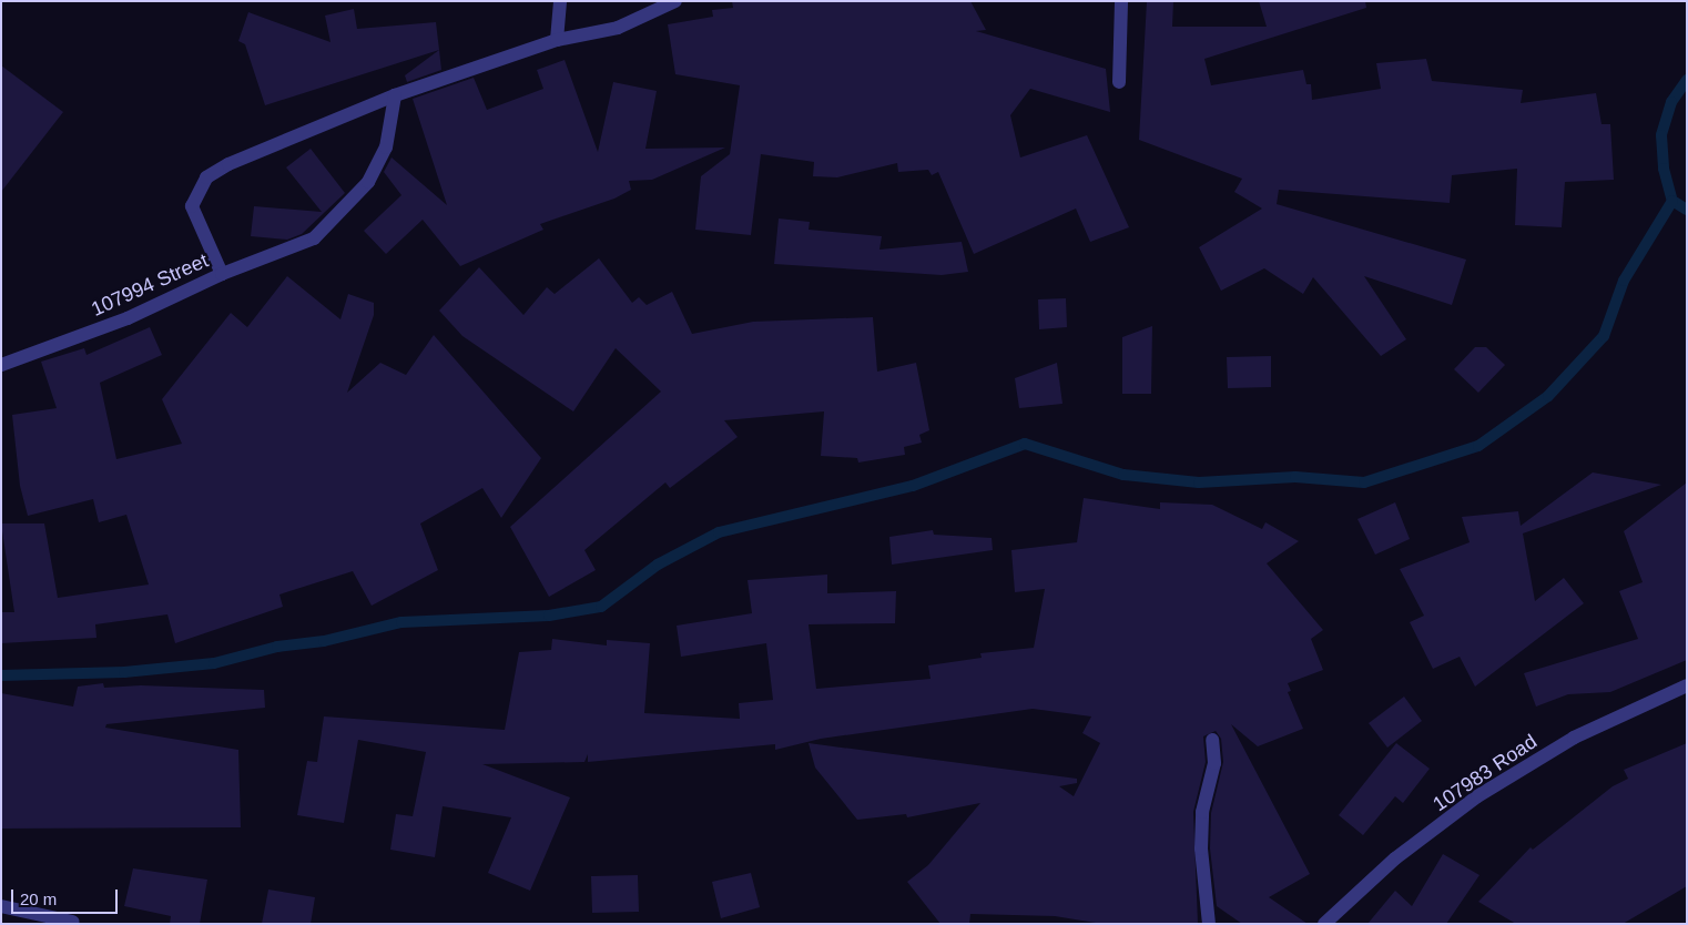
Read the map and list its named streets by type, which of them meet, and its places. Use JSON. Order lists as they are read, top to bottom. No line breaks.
{"streets":{"street":["107994 Street","107983 Road"]},"scale_bar":"20 m"}
